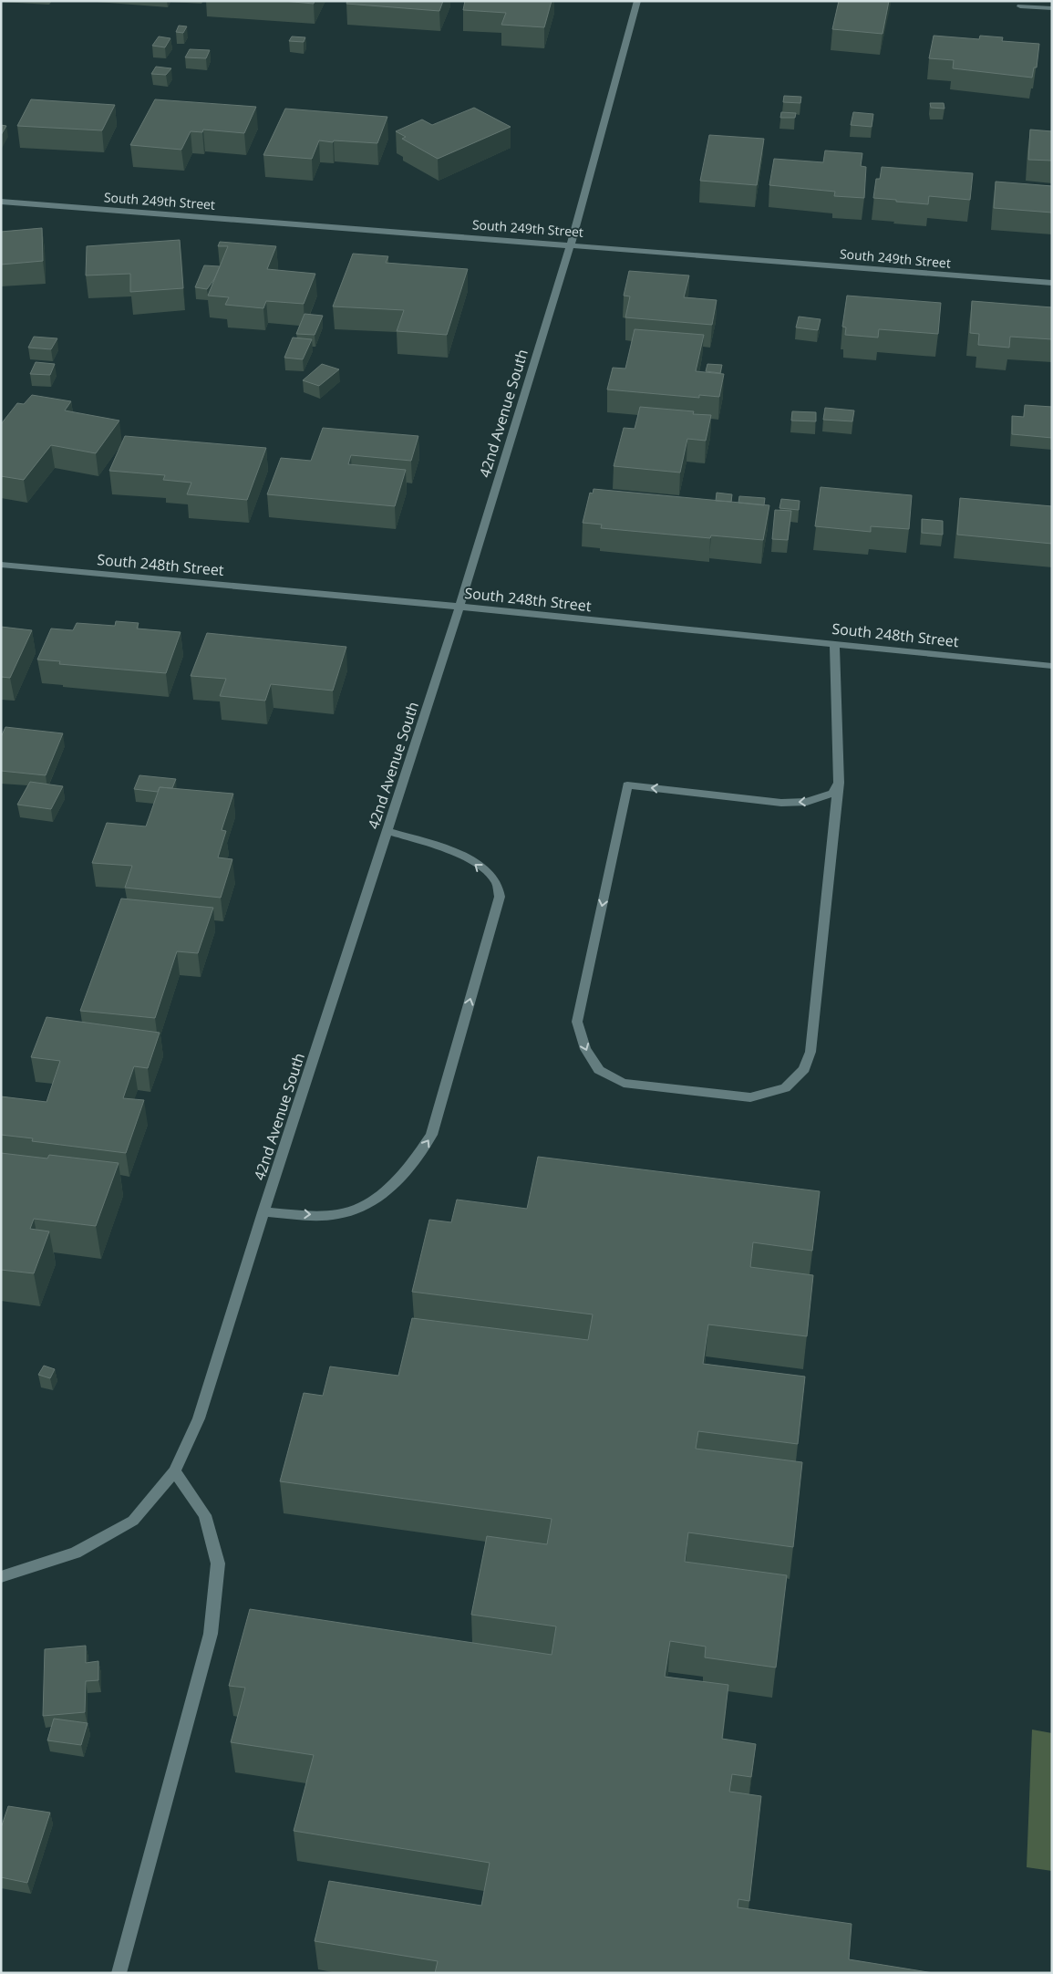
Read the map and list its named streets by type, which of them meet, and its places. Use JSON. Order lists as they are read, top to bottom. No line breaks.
{"streets":{"street":["South 249th Street","42nd Avenue South","South 248th Street"]},"crossings":[["South 249th Street","42nd Avenue South"],["42nd Avenue South","South 248th Street"]]}
